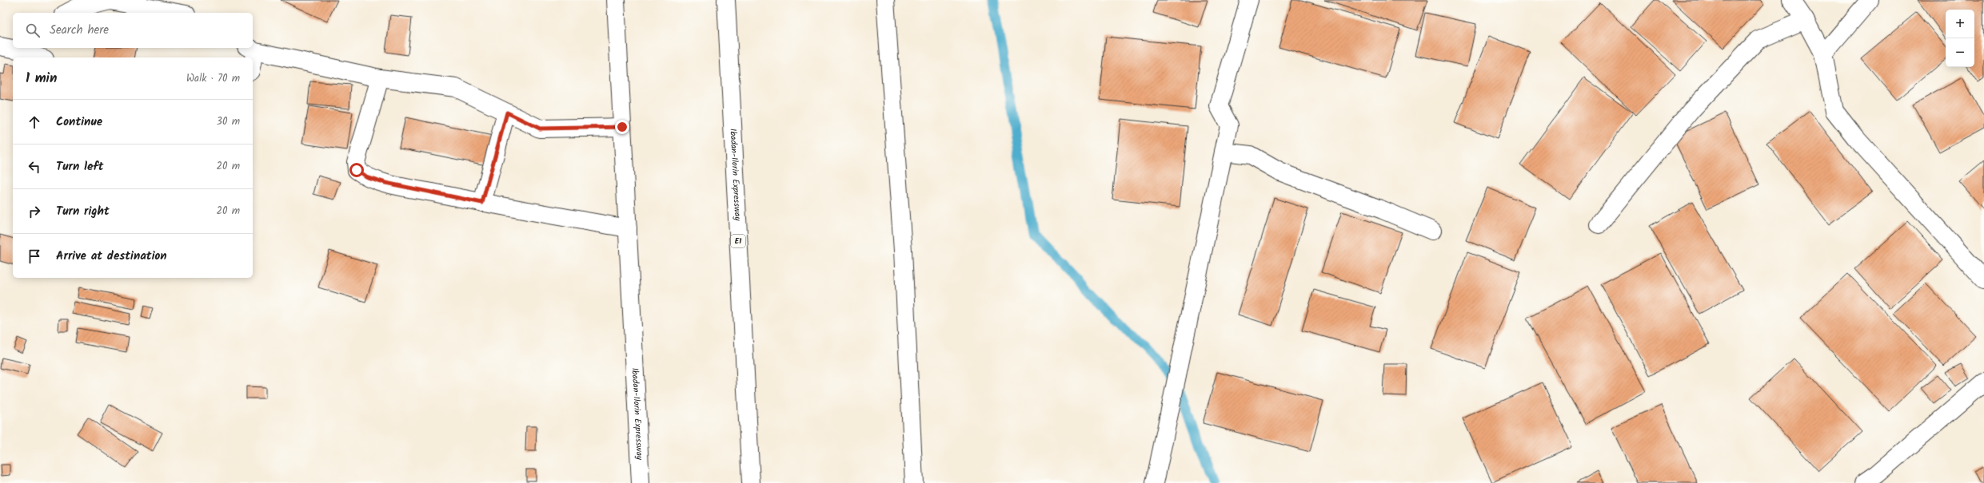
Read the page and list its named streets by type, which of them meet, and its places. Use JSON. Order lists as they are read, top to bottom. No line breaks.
{"streets":{"main road":["Ibadan-Ilorin Expressway","E1"]},"page":{"map_buttons":["+","−"],"search":"Search here","heading":["1 min","Walk · 70 m"],"list":[["Continue","30 m"],["Turn left","20 m"],["Turn right","20 m"],"Arrive at destination"]}}
